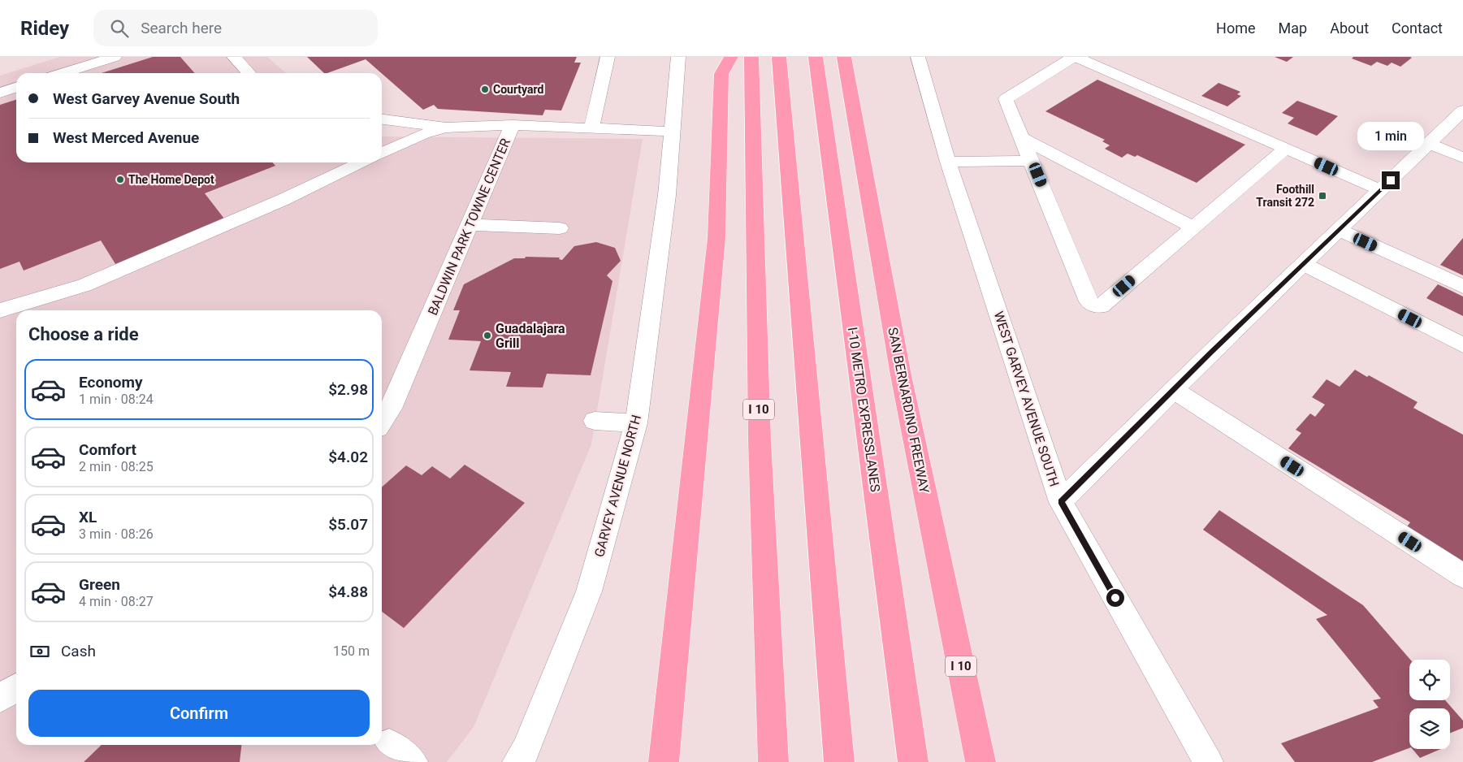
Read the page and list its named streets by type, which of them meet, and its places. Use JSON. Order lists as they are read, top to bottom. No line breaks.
{"streets":{"highway":["I 10","I-10 METRO EXPRESSLANES","SAN BERNARDINO FREEWAY"],"street":["BALDWIN PARK TOWNE CENTER","WEST GARVEY AVENUE SOUTH","GARVEY AVENUE NORTH"]},"crossings":[["BALDWIN PARK TOWNE CENTER","GARVEY AVENUE NORTH"]],"places":{"other":["Courtyard","The Home Depot","Guadalajara Grill"],"transit":["Foothill Transit 272"]},"page":{"header":"Ridey","search":"Search here","nav":["Home","Map","About","Contact"],"banner":["West Garvey Avenue South","West Merced Avenue"],"bubble":"1 min","heading":"Choose a ride","list":[{"name":"Economy","note":"1 min · 08:24","value":"$2.98"},{"name":"Comfort","note":"2 min · 08:25","value":"$4.02"},{"name":"XL","note":"3 min · 08:26","value":"$5.07"},{"name":"Green","note":"4 min · 08:27","value":"$4.88"}],"pay":["Cash","150 m"],"buttons":"Confirm"}}
